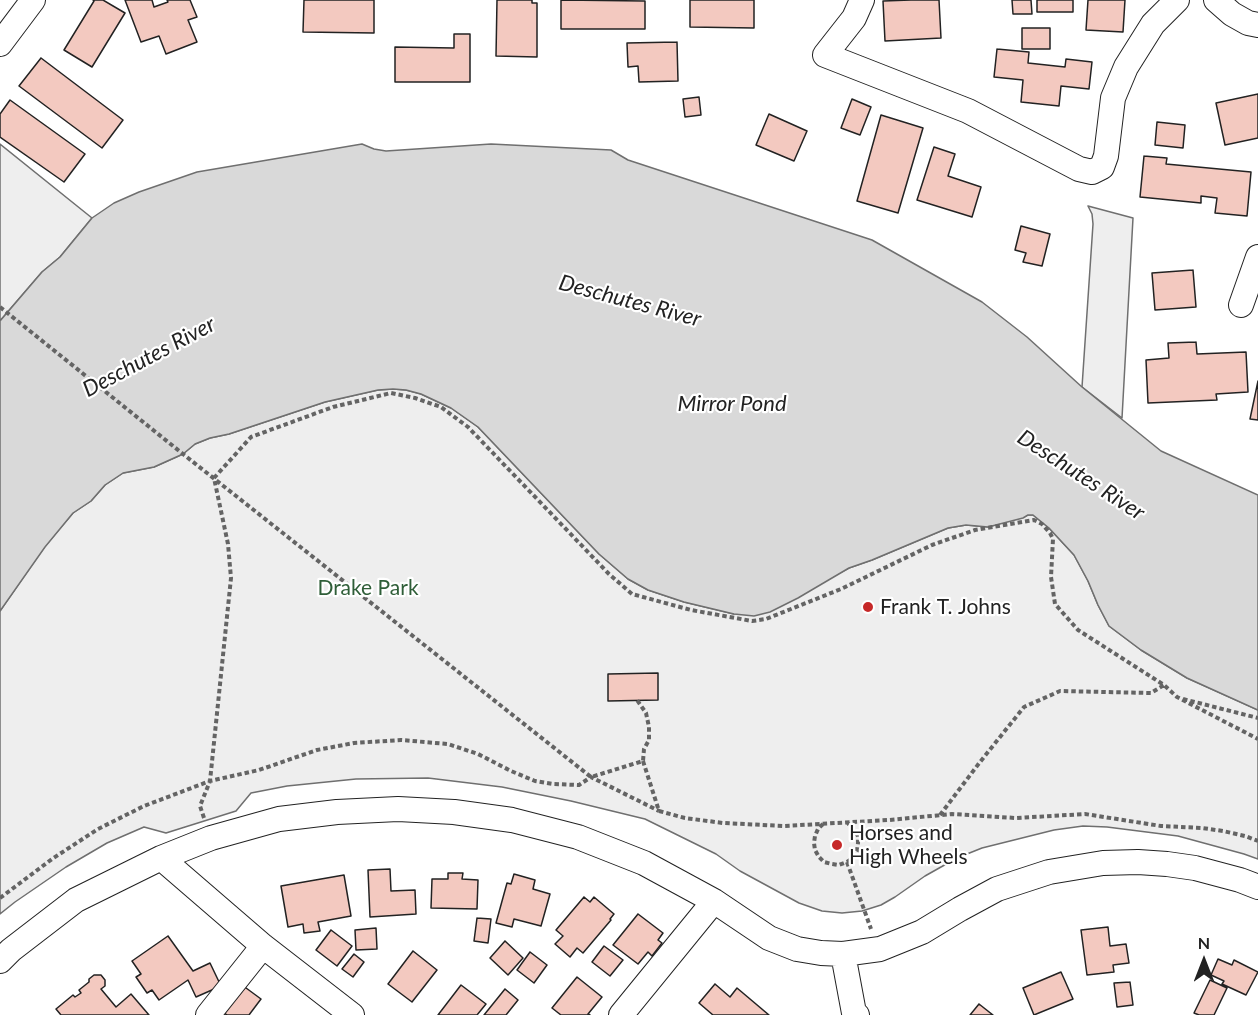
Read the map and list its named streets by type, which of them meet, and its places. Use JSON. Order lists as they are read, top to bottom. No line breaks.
{"water":["Deschutes River","Mirror Pond"],"parks":["Drake Park"],"places":["Frank T. Johns","Horses and High Wheels"],"north":"top"}
